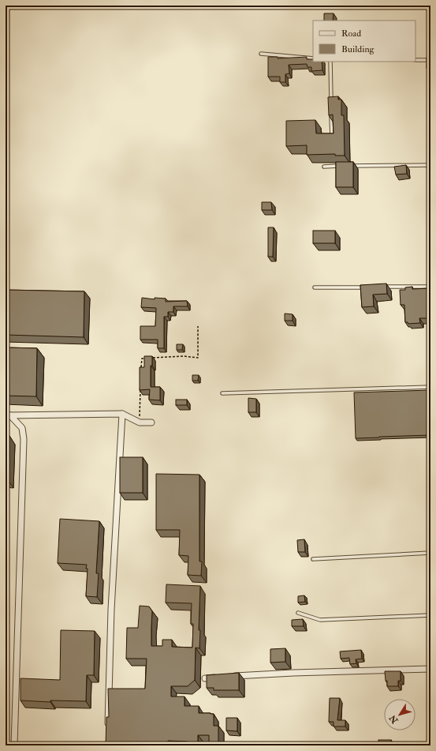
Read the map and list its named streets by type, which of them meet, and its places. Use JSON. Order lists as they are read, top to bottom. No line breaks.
{"legend":["Road","Building"],"north":"bottom left"}
